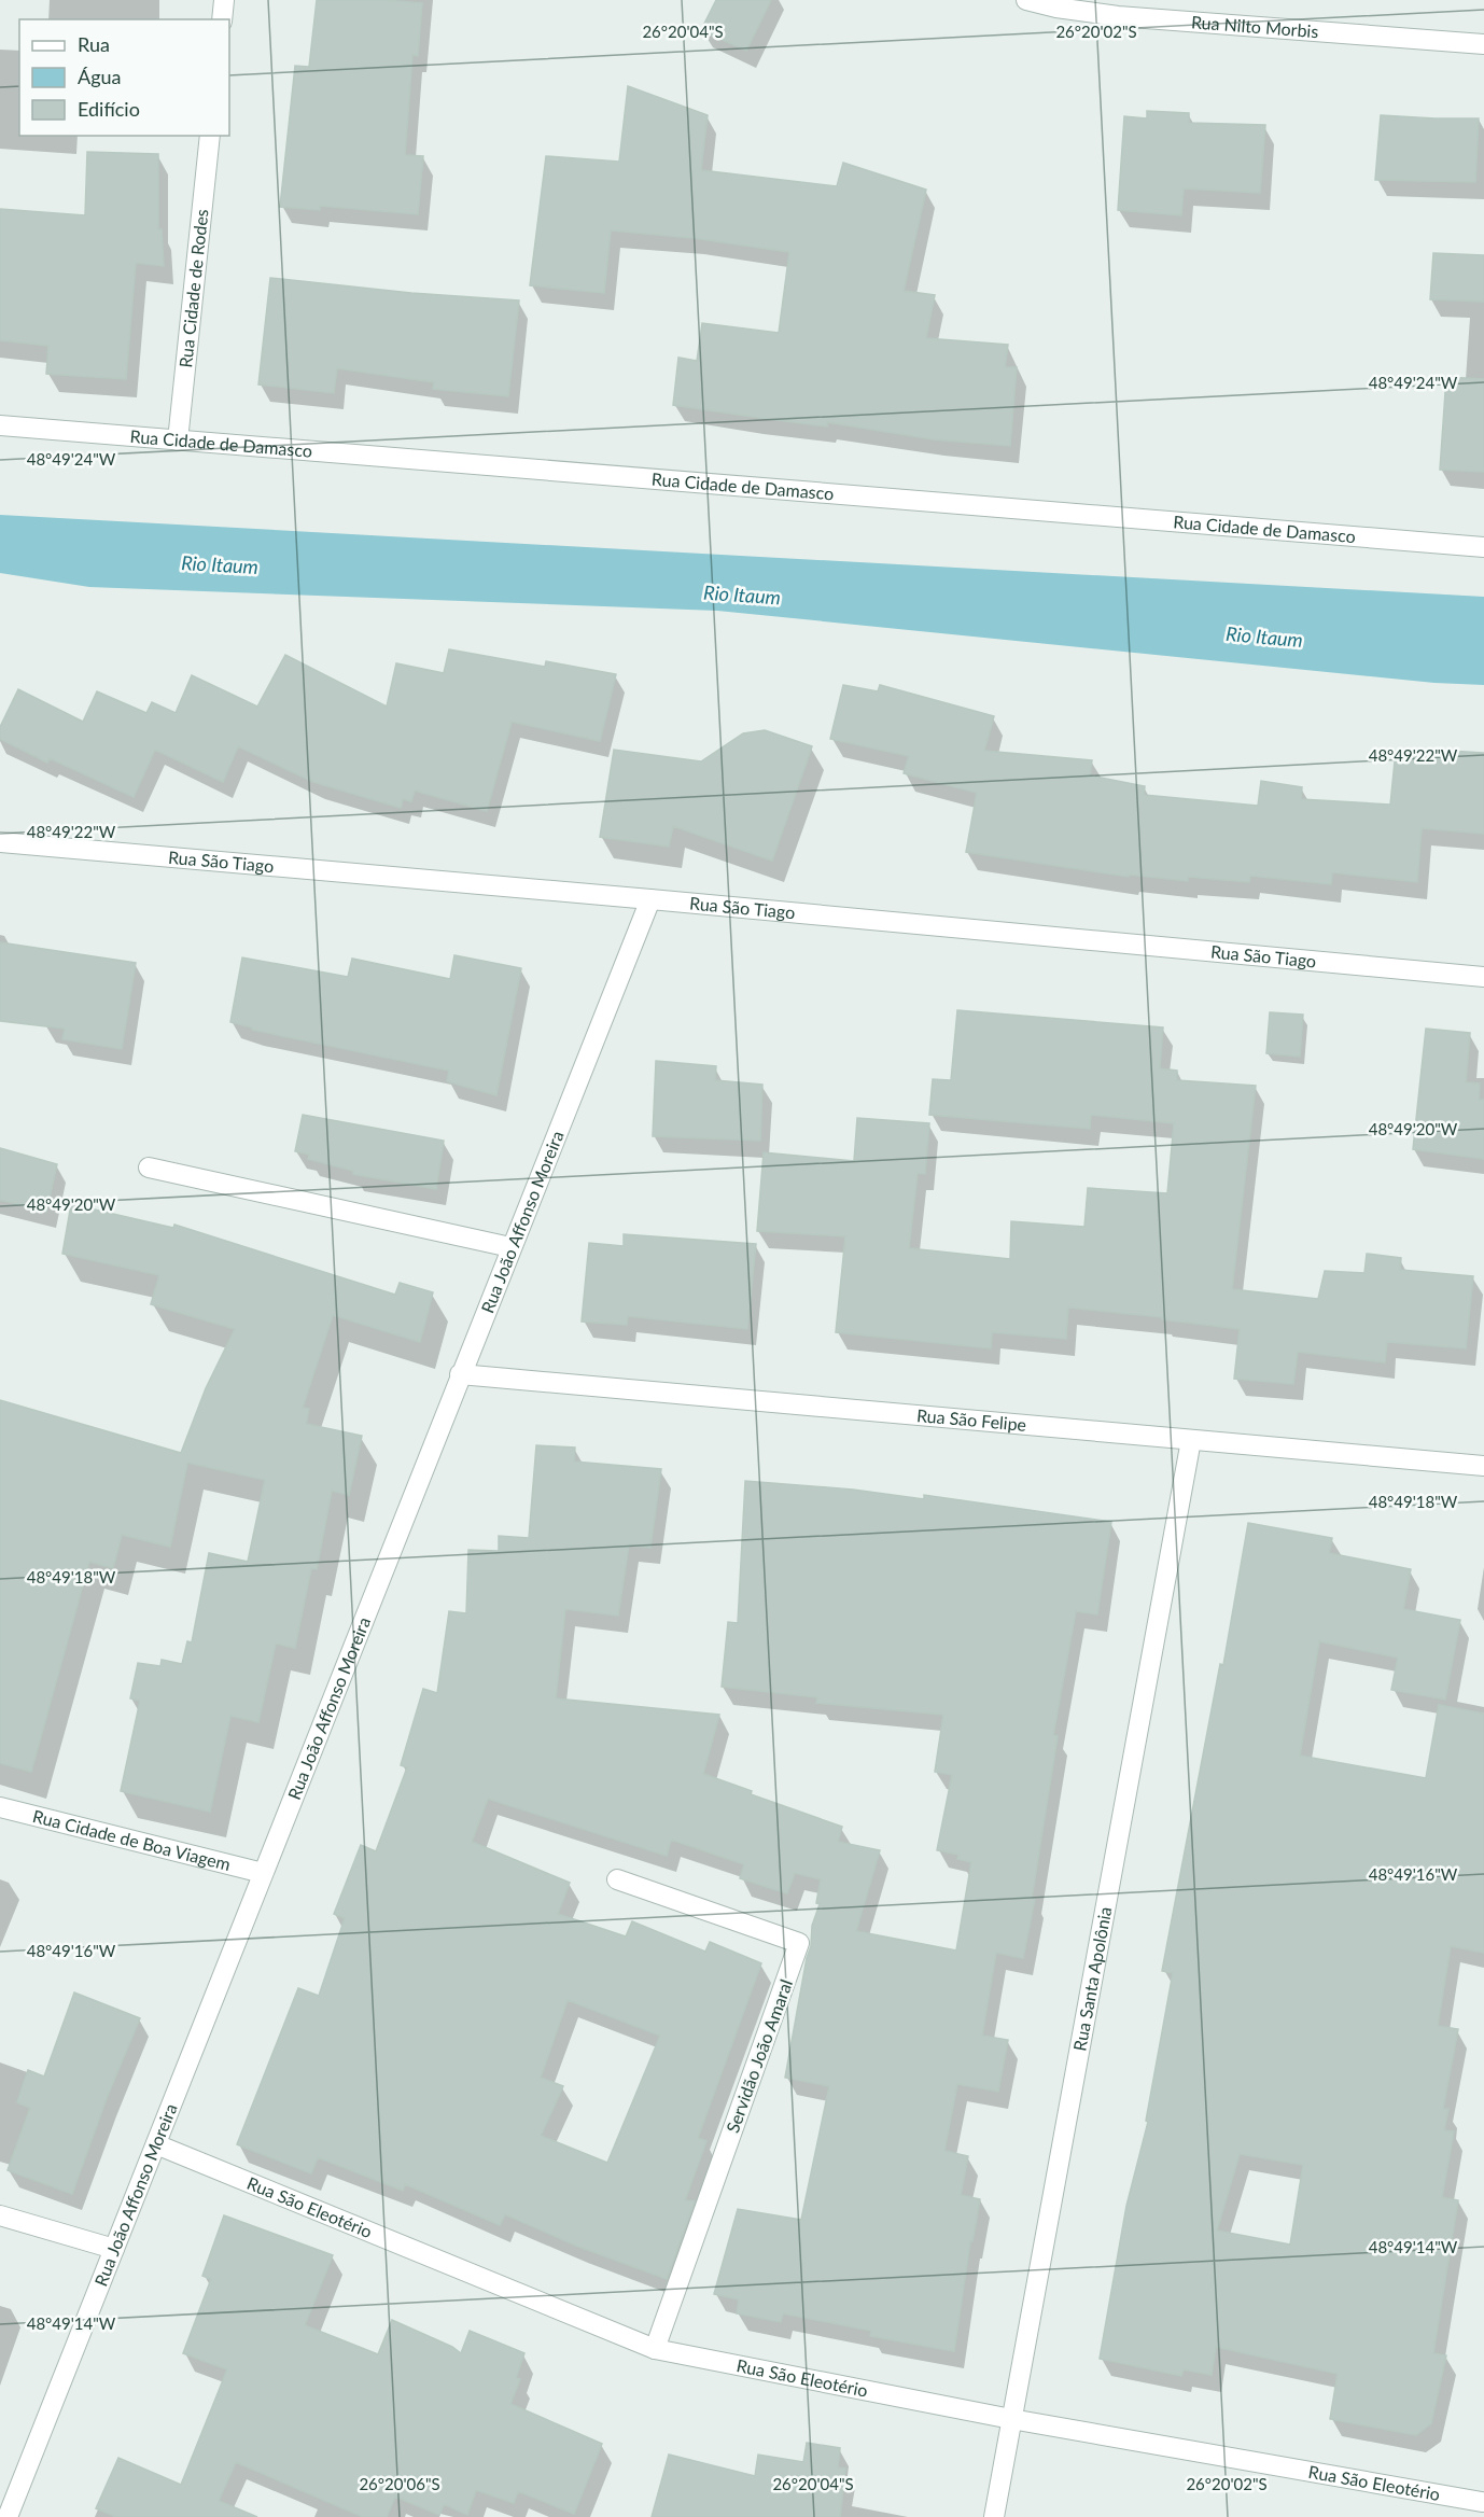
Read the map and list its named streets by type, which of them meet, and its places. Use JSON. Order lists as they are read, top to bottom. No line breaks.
{"streets":{"street":["Rua Nilto Morbis","Rua Cidade de Rodes","Rua Cidade de Damasco","Rua São Tiago","Rua João Affonso Moreira","Rua São Felipe","Rua Cidade de Boa Viagem","Rua Santa Apolônia","Servidão João Amaral","Rua São Eleotério"]},"crossings":[["Rua Cidade de Rodes","Rua Cidade de Damasco"],["Rua São Tiago","Rua João Affonso Moreira"],["Rua João Affonso Moreira","Rua São Felipe"],["Rua João Affonso Moreira","Rua Cidade de Boa Viagem"],["Rua João Affonso Moreira","Rua São Eleotério"],["Rua São Felipe","Rua Santa Apolônia"],["Rua Santa Apolônia","Rua São Eleotério"],["Servidão João Amaral","Rua São Eleotério"]],"water":["Rio Itaum"],"legend":["Rua","Água","Edifício"],"coordinates":["26°20'04\"S","26°20'02\"S","48°49'24\"W","48°49'22\"W","48°49'20\"W","48°49'18\"W","48°49'16\"W","48°49'14\"W","26°20'06\"S"]}
